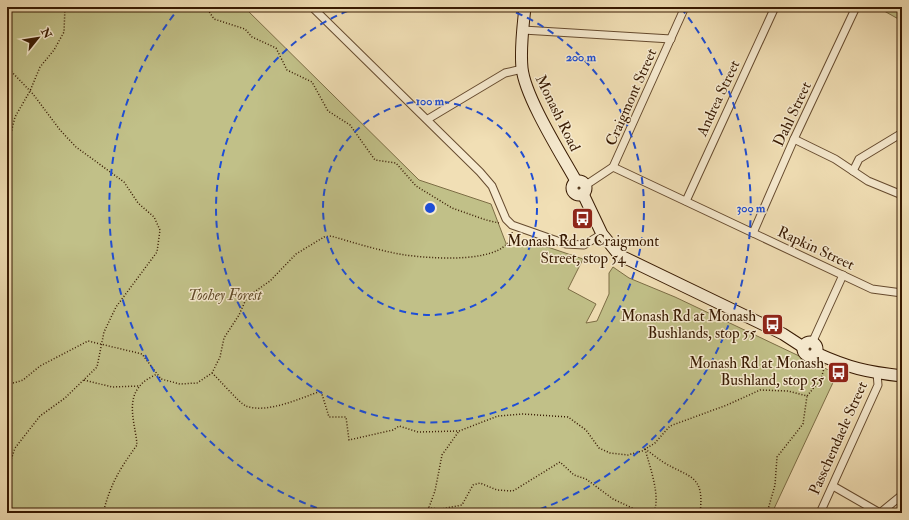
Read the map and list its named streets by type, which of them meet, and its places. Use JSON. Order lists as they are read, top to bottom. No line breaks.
{"streets":{"street":["Craigmont Street","Andrea Street","Monash Road","Dahl Street","Rapkin Street","Passchendaele Street"]},"crossings":[["Craigmont Street","Monash Road"],["Craigmont Street","Rapkin Street"],["Andrea Street","Rapkin Street"],["Monash Road","Passchendaele Street"],["Dahl Street","Rapkin Street"]],"parks":["Toohey Forest"],"places":{"bus stop":["Monash Rd at Craigmont Street, stop 54","Monash Rd at Monash Bushlands, stop 55","Monash Rd at Monash Bushland, stop 55"]},"north":"top right","rings":["200 m","100 m","300 m"]}
